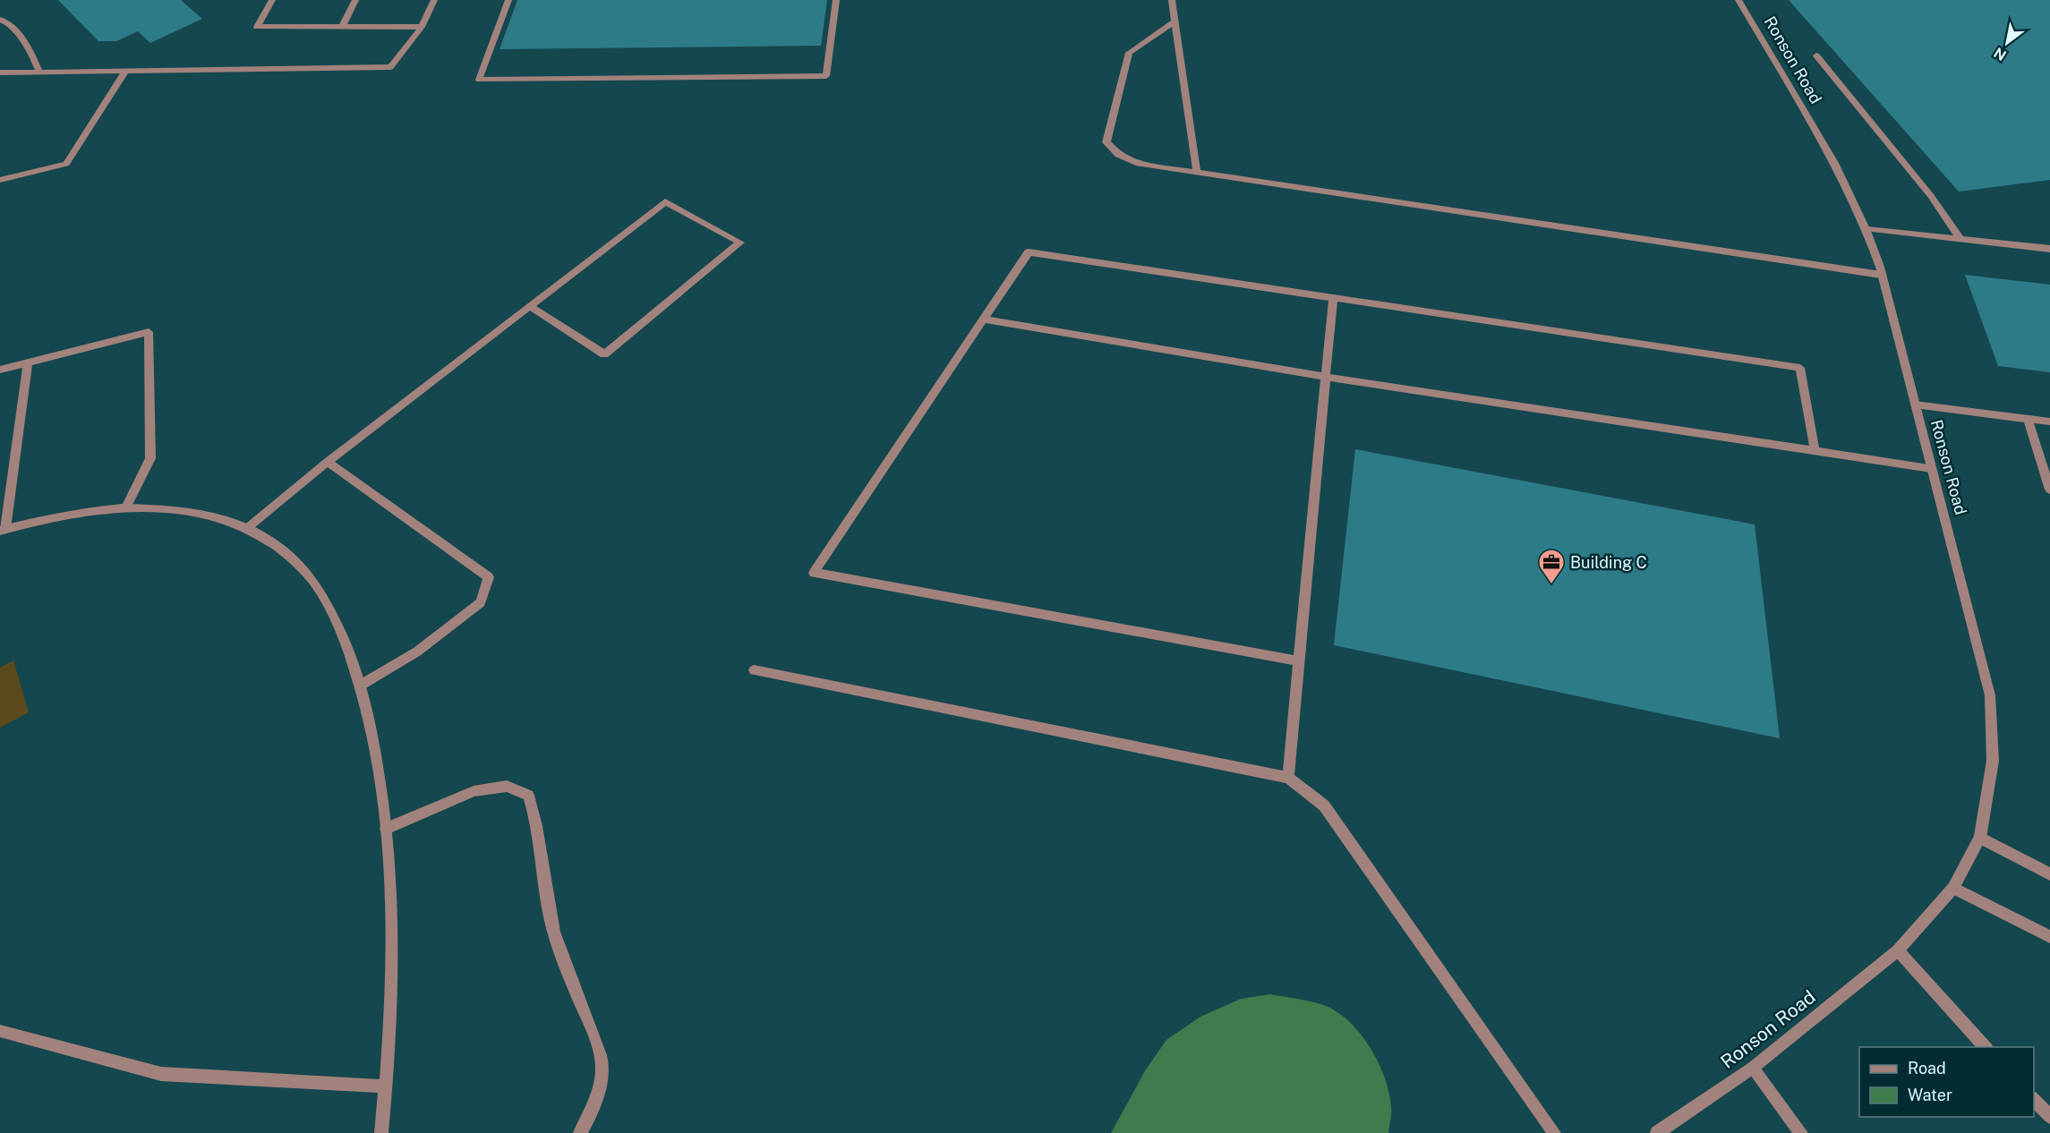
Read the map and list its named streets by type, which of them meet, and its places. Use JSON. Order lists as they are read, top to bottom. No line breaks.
{"streets":{"street":["Ronson Road"]},"places":{"office":["Building C"]},"legend":["Road","Water"],"north":"bottom left"}
